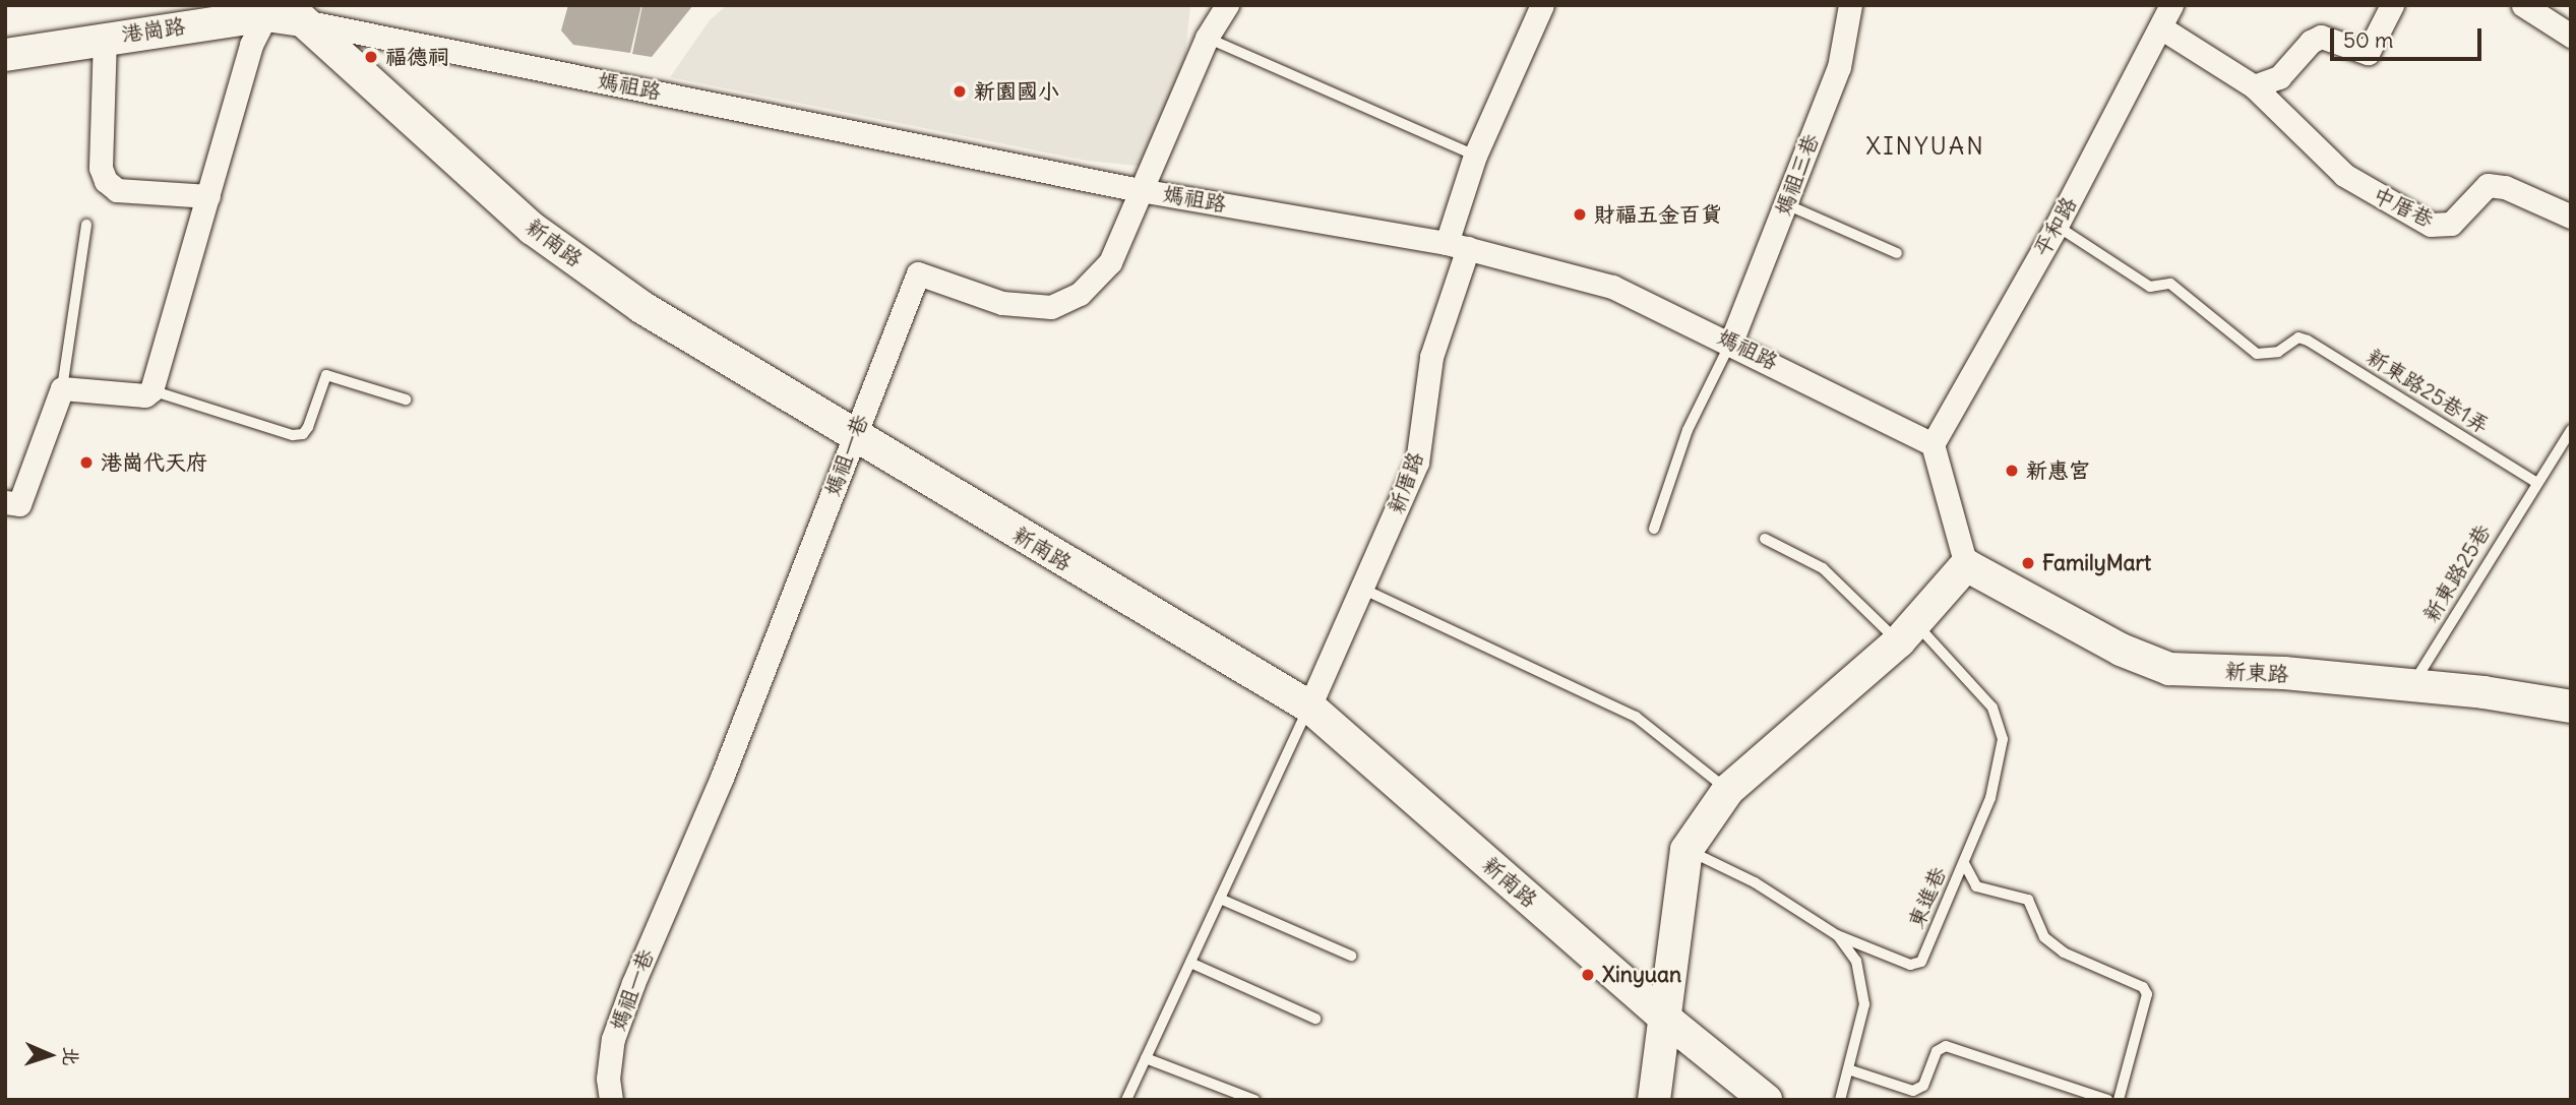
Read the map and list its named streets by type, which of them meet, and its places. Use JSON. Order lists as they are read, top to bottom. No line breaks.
{"streets":{"street":["港崗路","媽祖路","媽祖三巷","中厝巷","平和路","新南路","媽祖一巷","新厝路","新東路"],"lane":["新東路25巷1弄","新東路25巷","東進巷"]},"crossings":[["港崗路","媽祖路"],["港崗路","新南路"],["媽祖路","媽祖三巷"],["媽祖路","平和路"],["媽祖路","新南路"],["媽祖路","媽祖一巷"],["媽祖路","新厝路"],["中厝巷","平和路"],["平和路","新東路25巷1弄"],["新南路","媽祖一巷"],["新南路","新厝路"],["新東路25巷1弄","新東路25巷"],["新東路25巷","新東路"]],"districts":["XINYUAN"],"places":["福德祠","新園國小","財福五金百貨","港崗代天府","新惠宮","FamilyMart","Xinyuan"],"scale_bar":"50 m","north":"right"}
